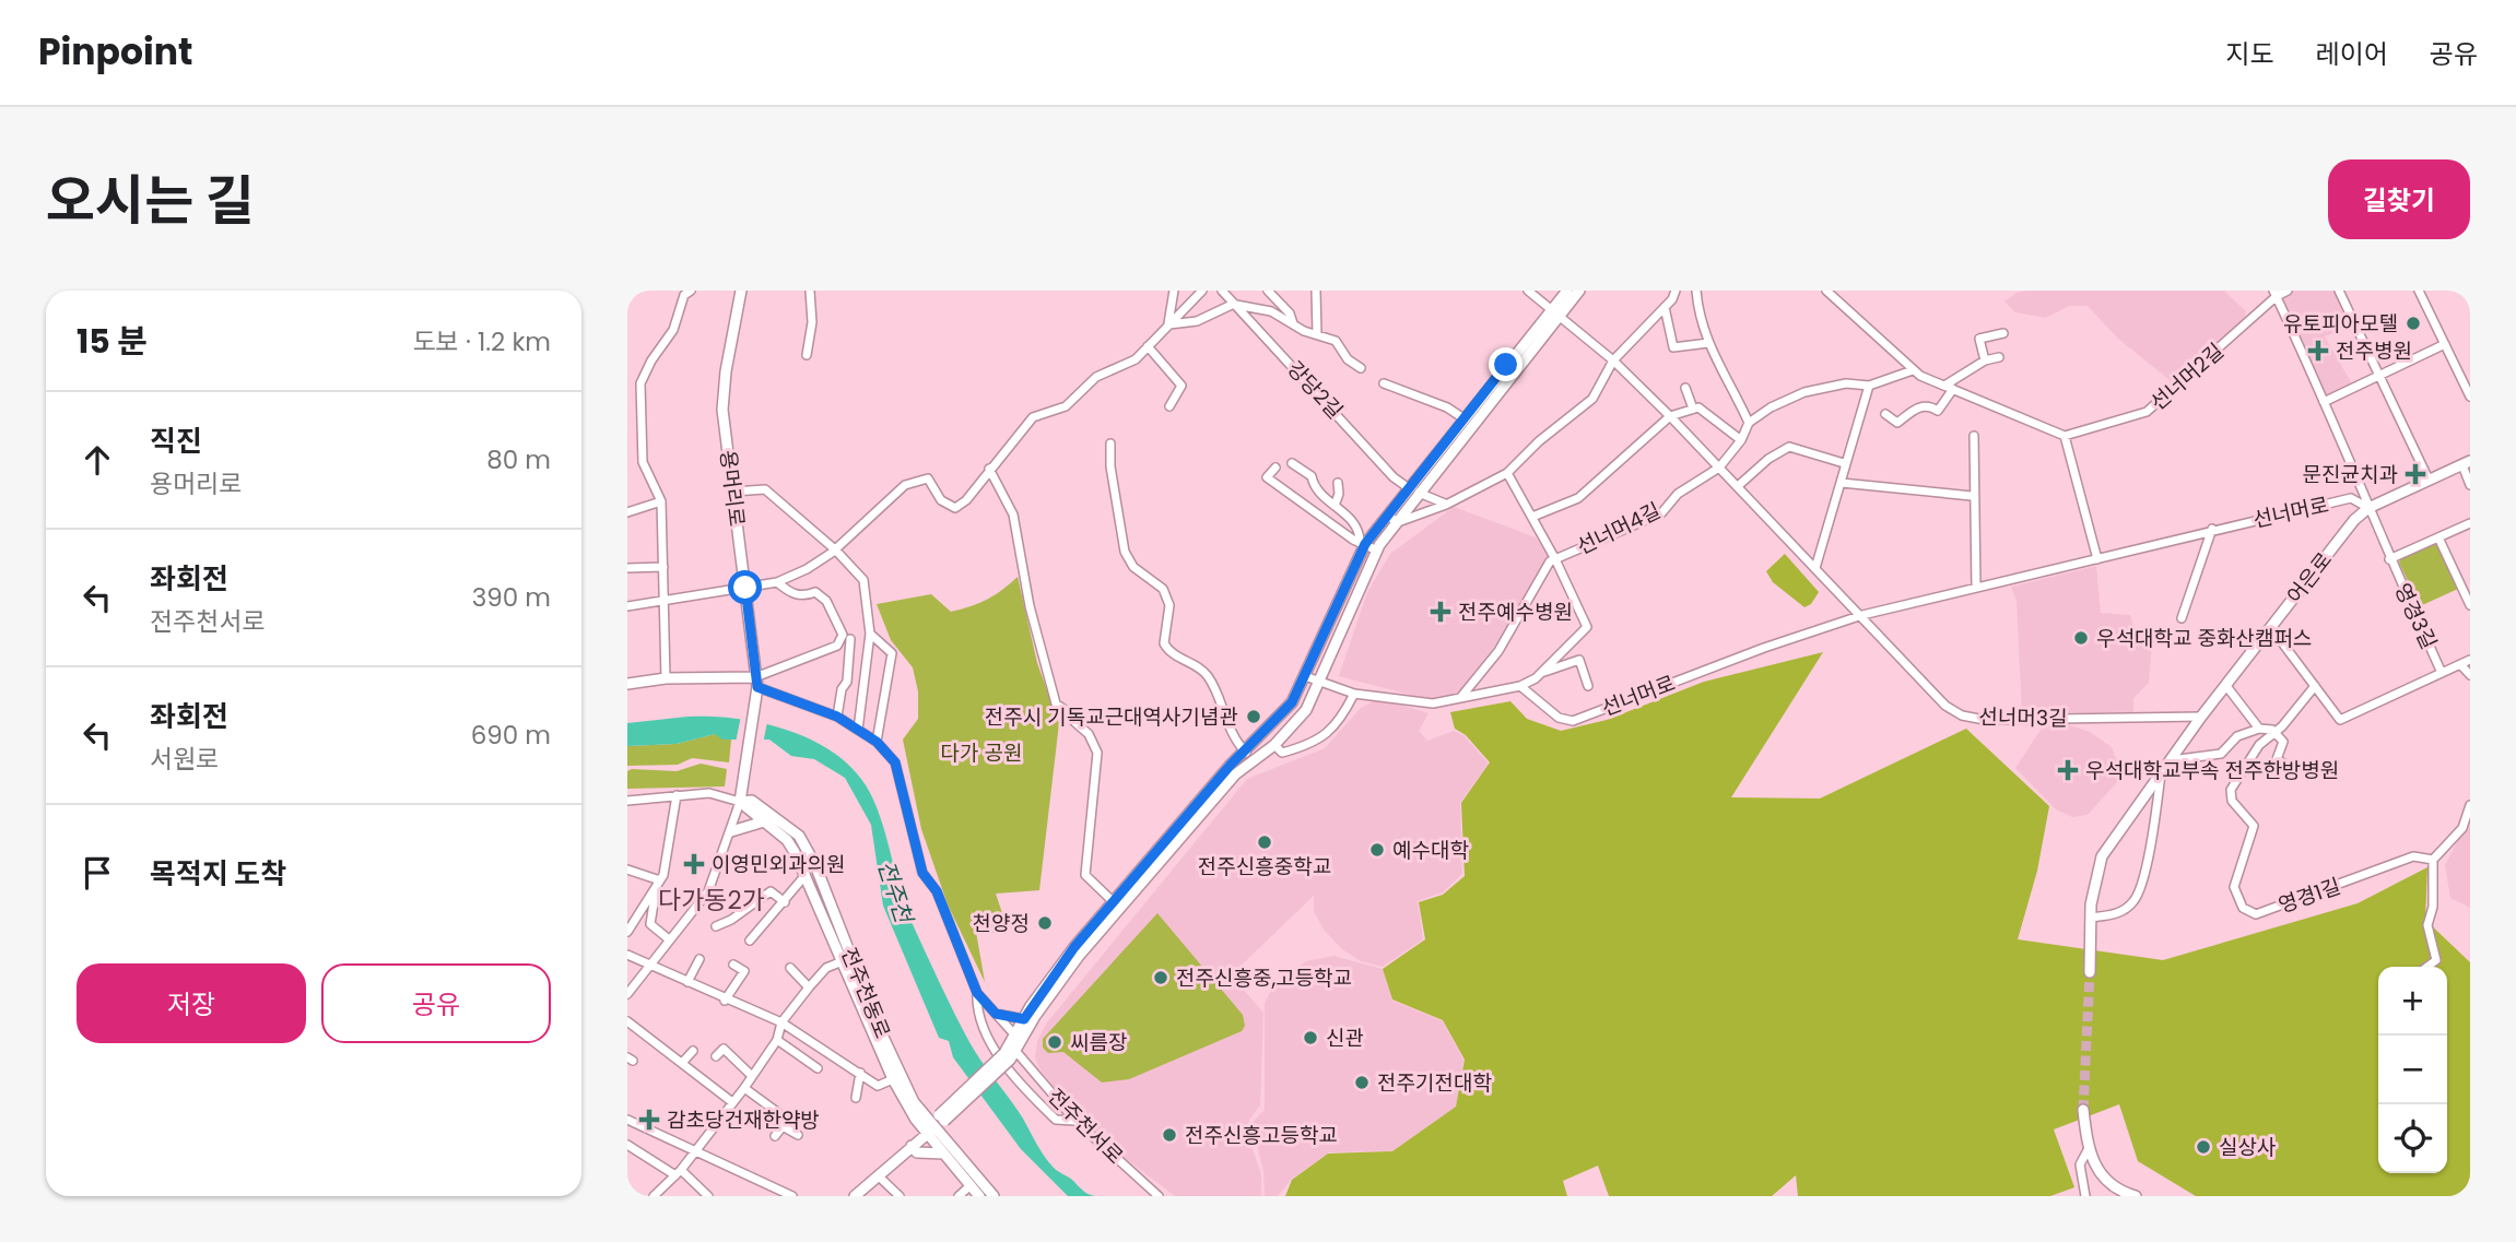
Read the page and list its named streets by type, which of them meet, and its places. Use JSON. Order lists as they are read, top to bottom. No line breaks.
{"streets":{"street":["선너머2길","강당2길","용머리로","선너머로","선너머4길","어은로","영경3길","선너머3길","영경1길","전주천동로","전주천서로"]},"crossings":[["용머리로","전주천동로"],["선너머로","선너머4길"],["선너머로","어은로"],["선너머로","영경3길"],["선너머로","선너머3길"],["선너머4길","선너머3길"],["어은로","영경3길"],["어은로","선너머3길"]],"districts":["다가동2가"],"water":["전주천"],"parks":["다가 공원"],"places":{"other":["유토피아모텔","우석대학교 중화산캠퍼스","전주시 기독교근대역사기념관","전주신흥중학교","예수대학","천양정","전주신흥중,고등학교","신관","씨름장","전주기전대학","전주신흥고등학교","실상사"],"health":["전주병원","문진균치과","전주예수병원","우석대학교부속 전주한방병원","이영민외과의원","감초당건재한약방"]},"page":{"header":"Pinpoint","nav":["지도","레이어","공유"],"title":"오시는 길","buttons":["길찾기",["저장","공유"]],"heading":["15 분","도보 · 1.2 km"],"list":[["직진","용머리로","80 m"],["좌회전","전주천서로","390 m"],["좌회전","서원로","690 m"],"목적지 도착"],"map_buttons":["+","−"]}}
